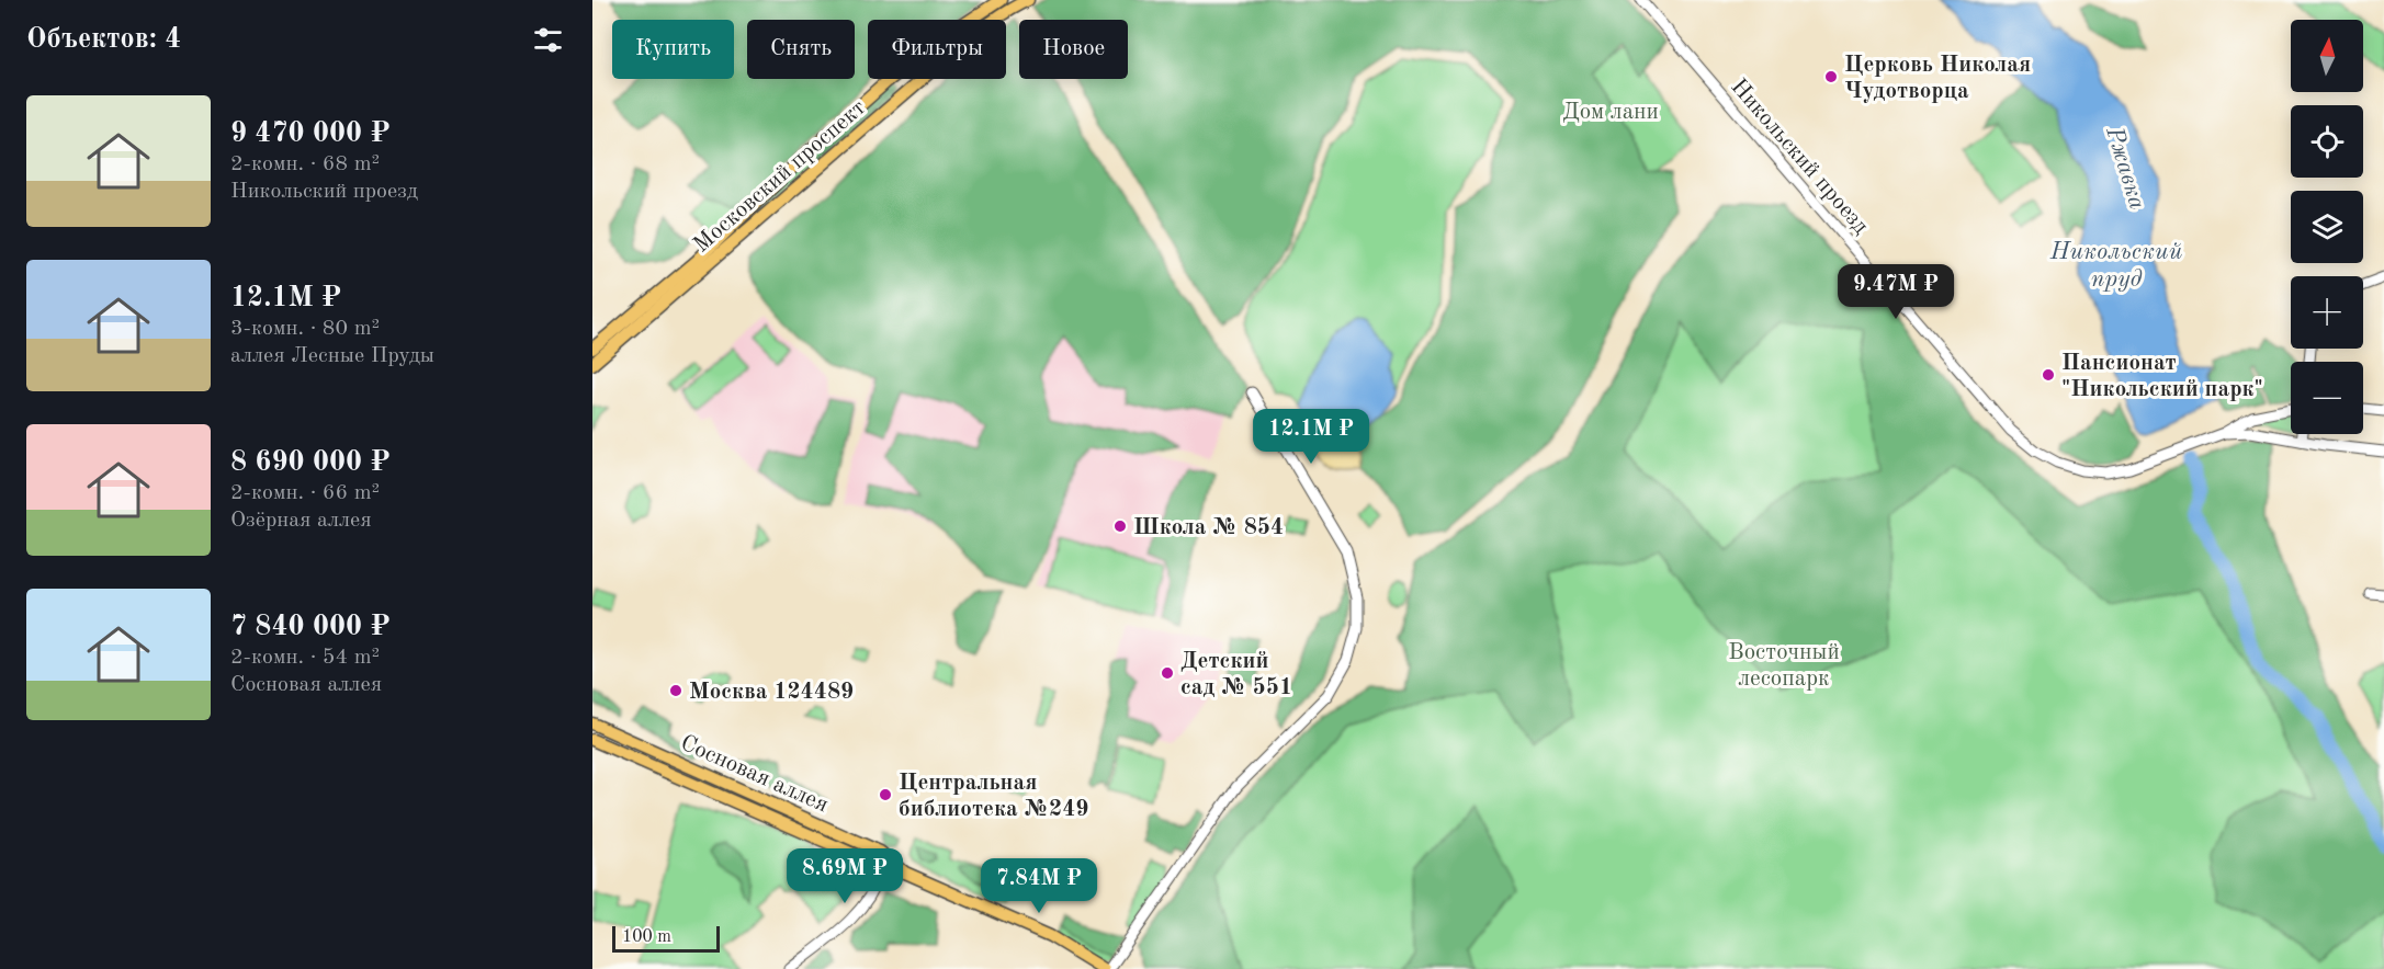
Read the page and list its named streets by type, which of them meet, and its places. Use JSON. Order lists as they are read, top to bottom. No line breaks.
{"streets":{"main road":["Московский проспект","Сосновая аллея"],"street":["Никольский проезд"]},"water":["Ржавка","Никольский пруд"],"parks":["Дом лани","Восточный лесопарк"],"places":["Церковь Николая Чудотворца","Пансионат \"Никольский парк\"","Школа № 854","Детский сад № 551","Москва 124489","Центральная библиотека №249"],"scale_bar":"100 m","north":"top","page":{"heading":"Объектов: 4","map_buttons":["+","−"],"chip":["Купить","Снять","Фильтры","Новое"],"list":[{"name":"9 470 000 ₽","note":"2-комн. · 68 m² · Никольский проезд"},{"name":"12.1M ₽","note":"3-комн. · 80 m² · аллея Лесные Пруды"},{"name":"8 690 000 ₽","note":"2-комн. · 66 m² · Озёрная аллея"},{"name":"7 840 000 ₽","note":"2-комн. · 54 m² · Сосновая аллея"}],"price":["9.47M ₽","12.1M ₽","8.69M ₽","7.84M ₽"],"scale":"100 m"}}
